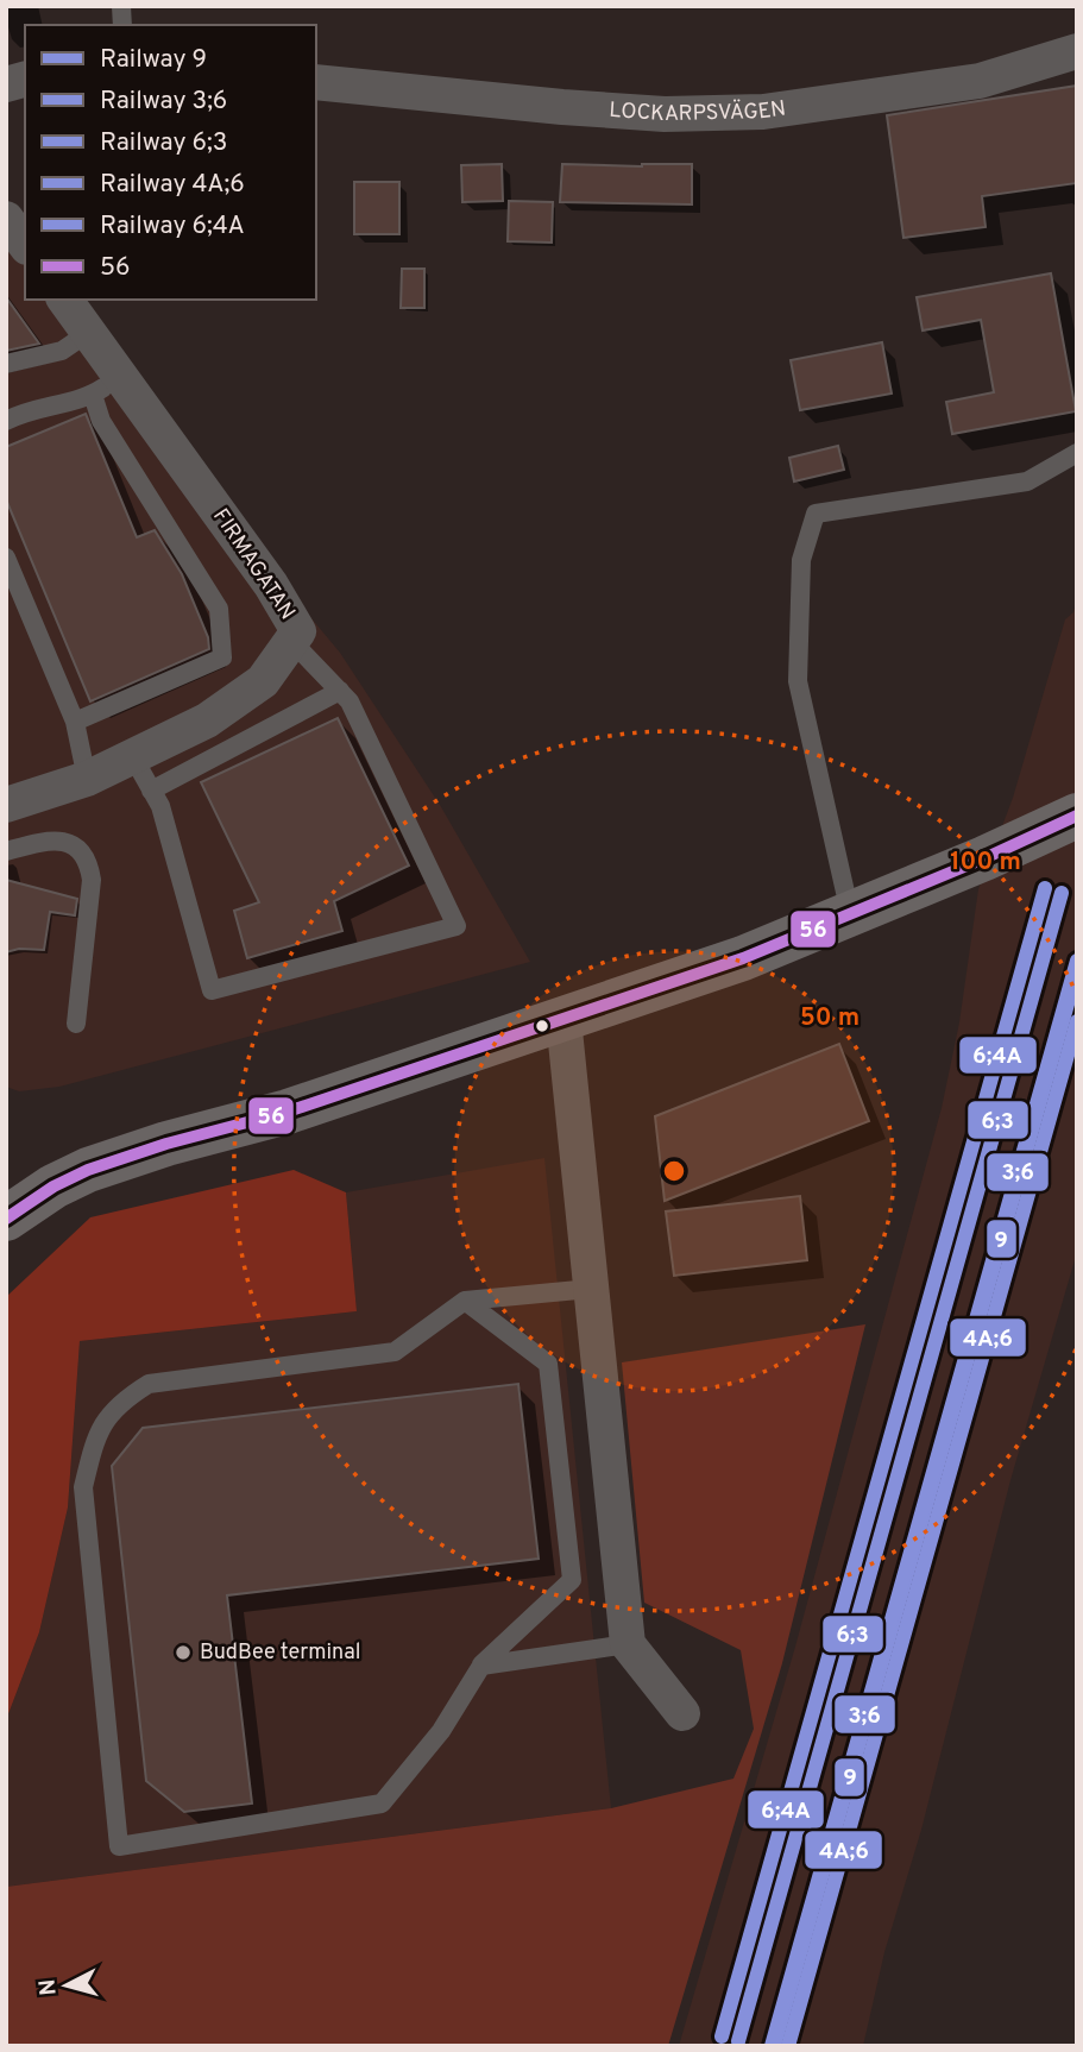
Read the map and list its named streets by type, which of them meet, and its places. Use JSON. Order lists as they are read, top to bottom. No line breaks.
{"streets":{"street":["LOCKARPSVÄGEN","FIRMAGATAN"]},"places":["BudBee terminal"],"lines":["transit line 56","rail line 6;4A","rail line 6;3","rail line 3;6","rail line 9","rail line 4A;6"],"legend":["Railway 9","Railway 3;6","Railway 6;3","Railway 4A;6","Railway 6;4A","56"],"north":"left","rings":["100 m","50 m"]}
